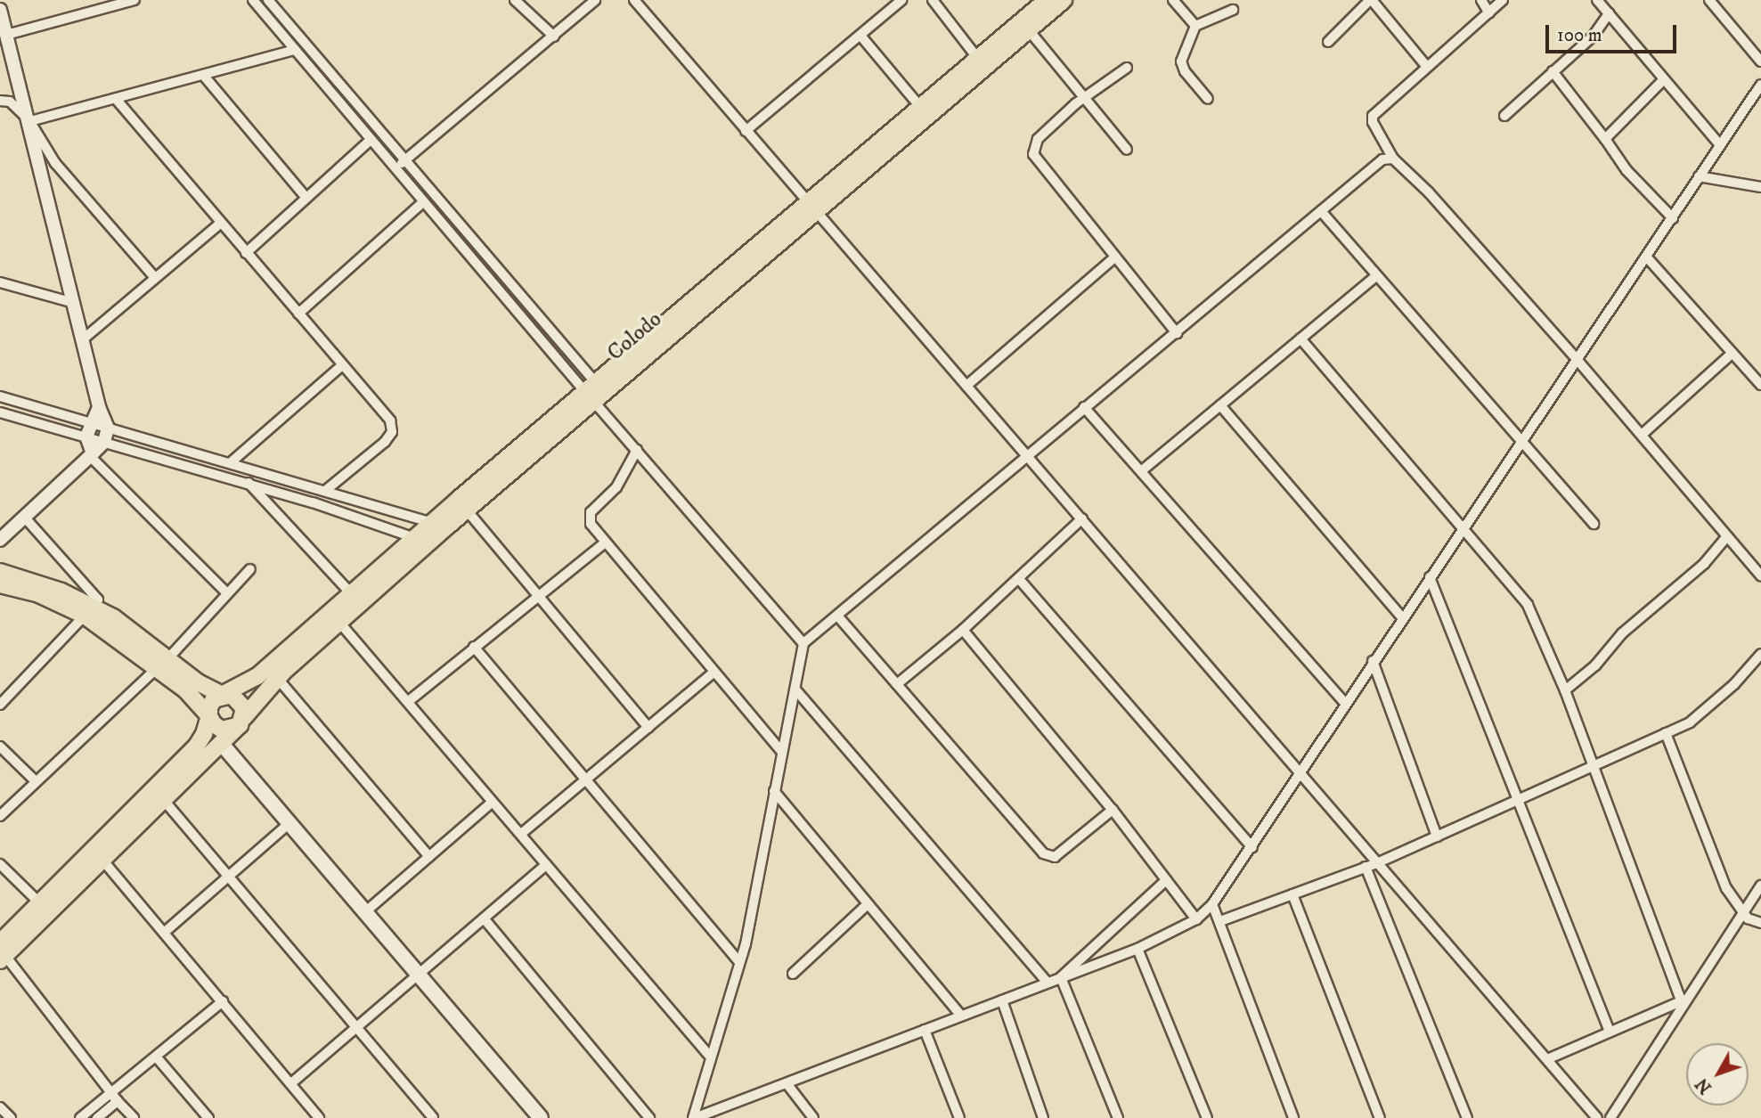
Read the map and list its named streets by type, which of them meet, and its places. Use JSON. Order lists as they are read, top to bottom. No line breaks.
{"streets":{"main road":["Colodo"]},"scale_bar":"100 m","north":"bottom left"}
